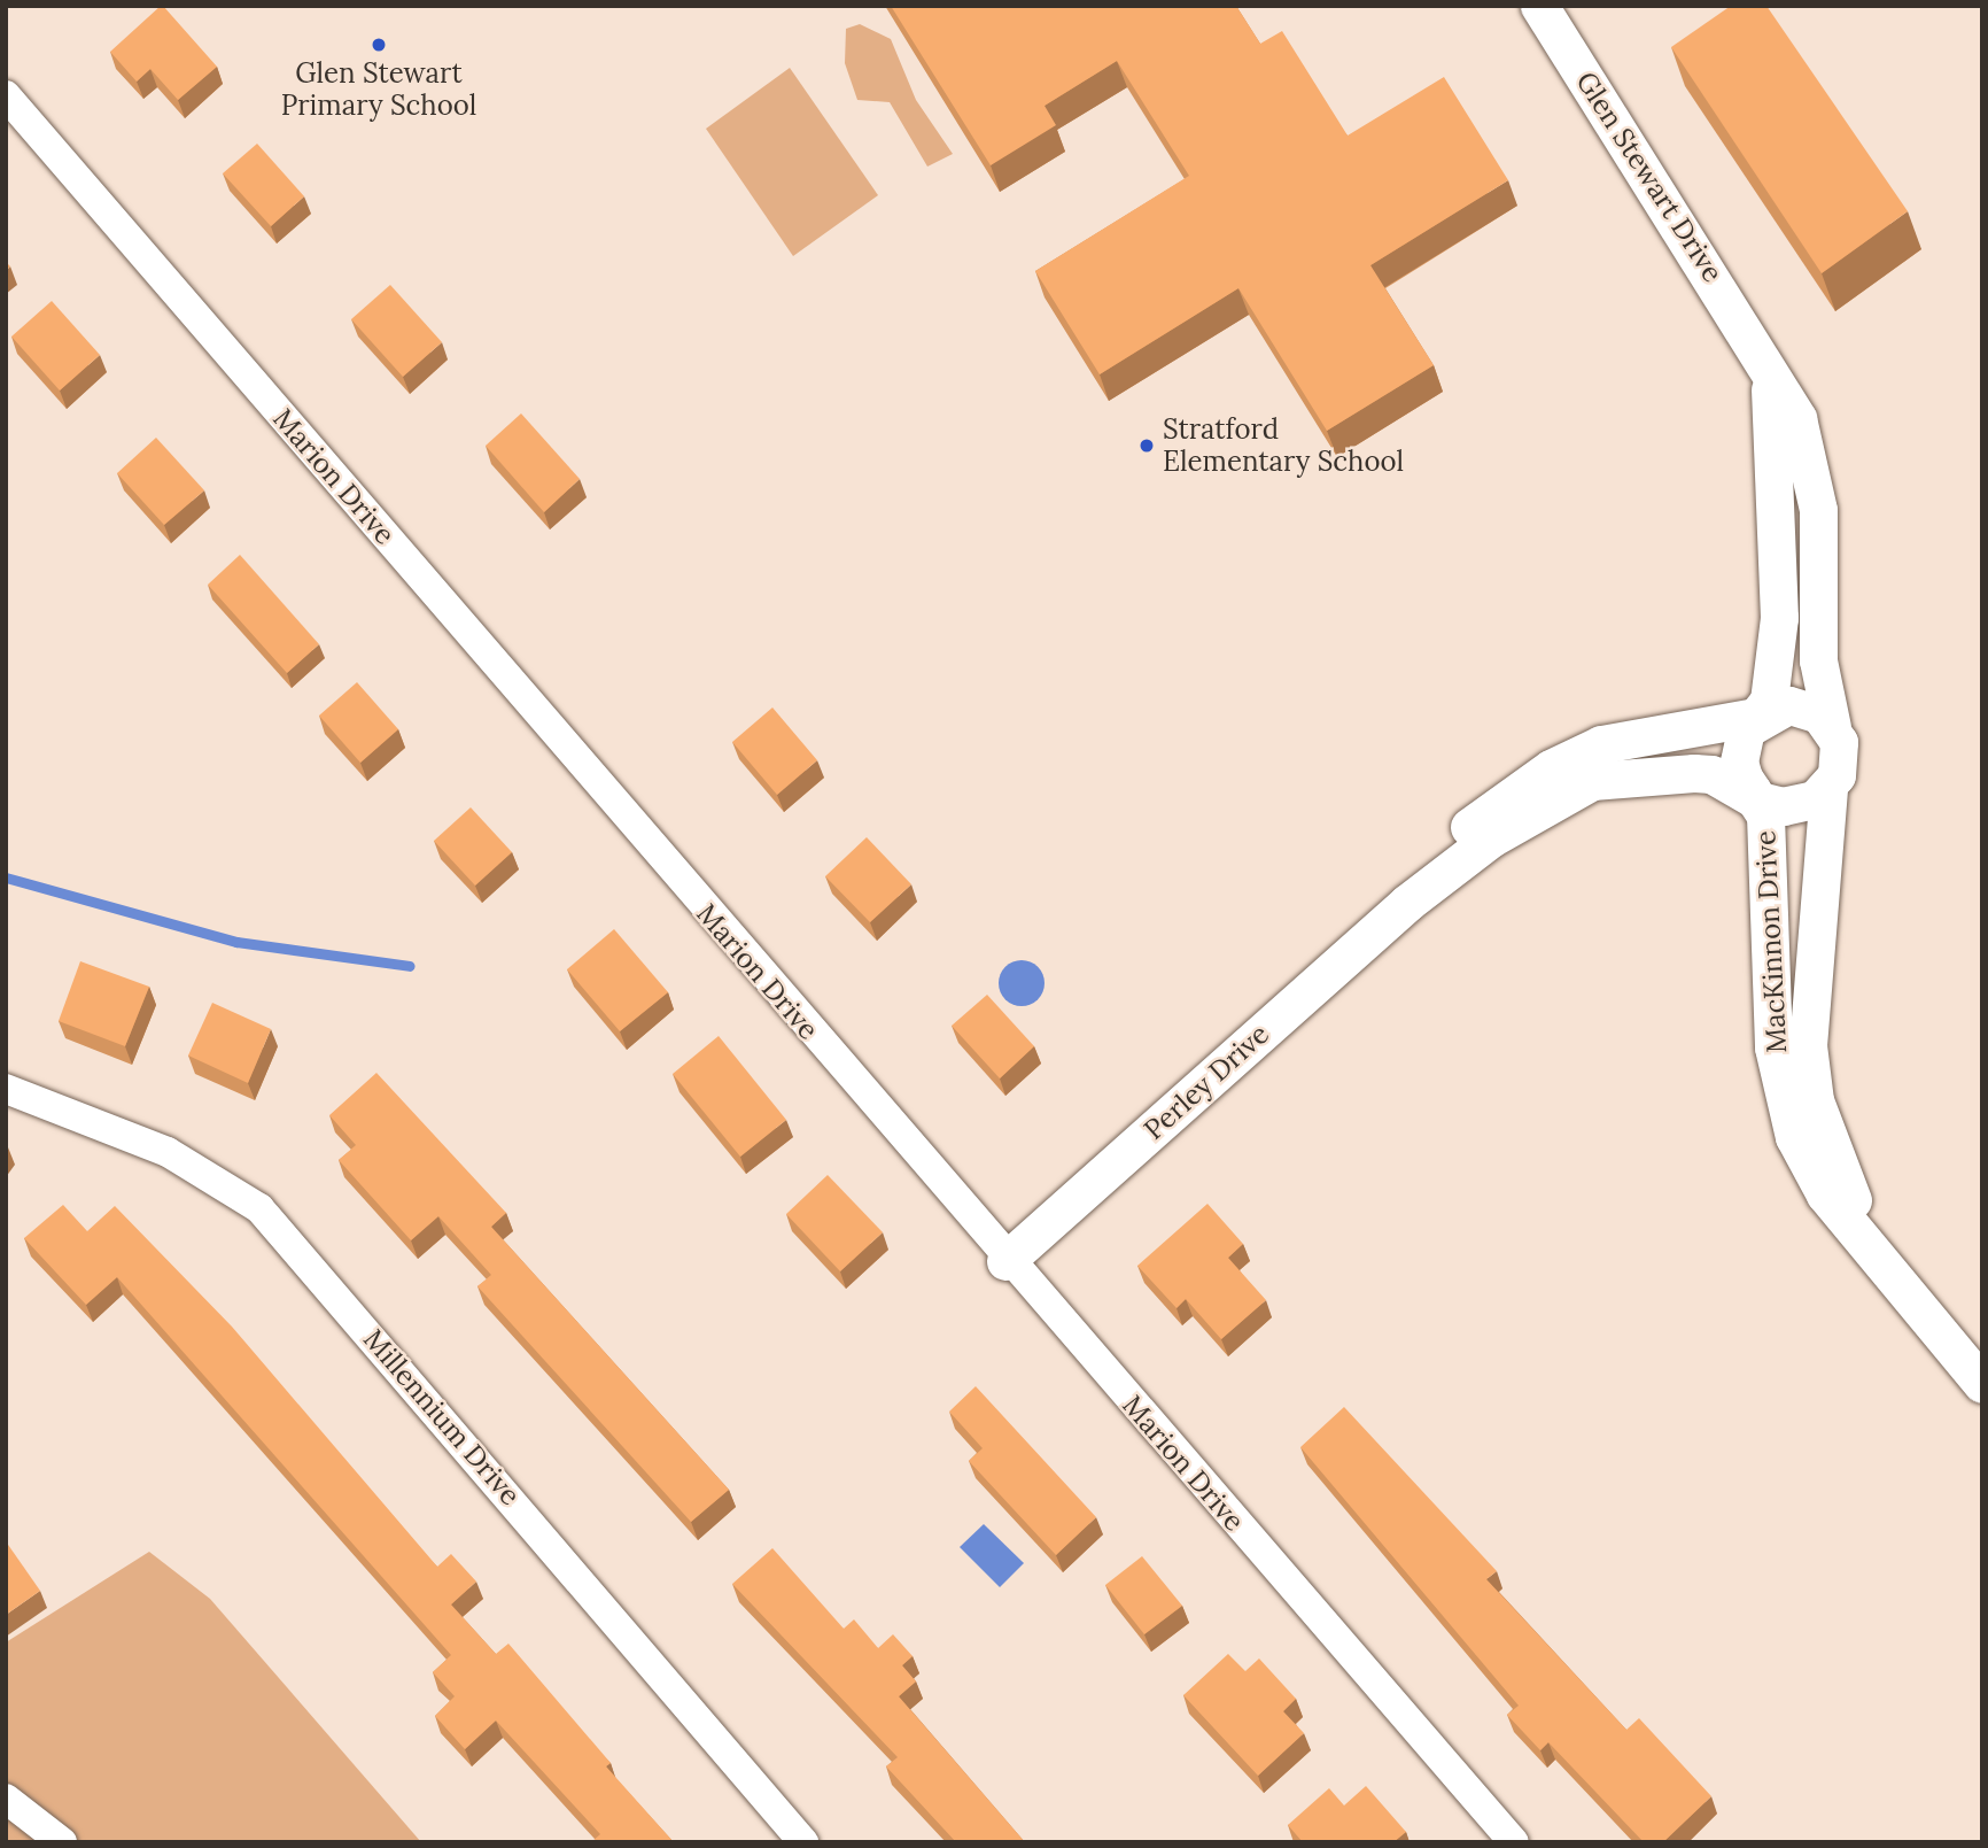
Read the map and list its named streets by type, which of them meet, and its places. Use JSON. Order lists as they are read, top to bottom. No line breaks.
{"streets":{"street":["Glen Stewart Drive","Marion Drive","MacKinnon Drive","Perley Drive","Millennium Drive"]},"crossings":[["Glen Stewart Drive","MacKinnon Drive"],["Glen Stewart Drive","Perley Drive"],["Marion Drive","Perley Drive"],["MacKinnon Drive","Perley Drive"]],"places":["Glen Stewart Primary School","Stratford Elementary School"]}
